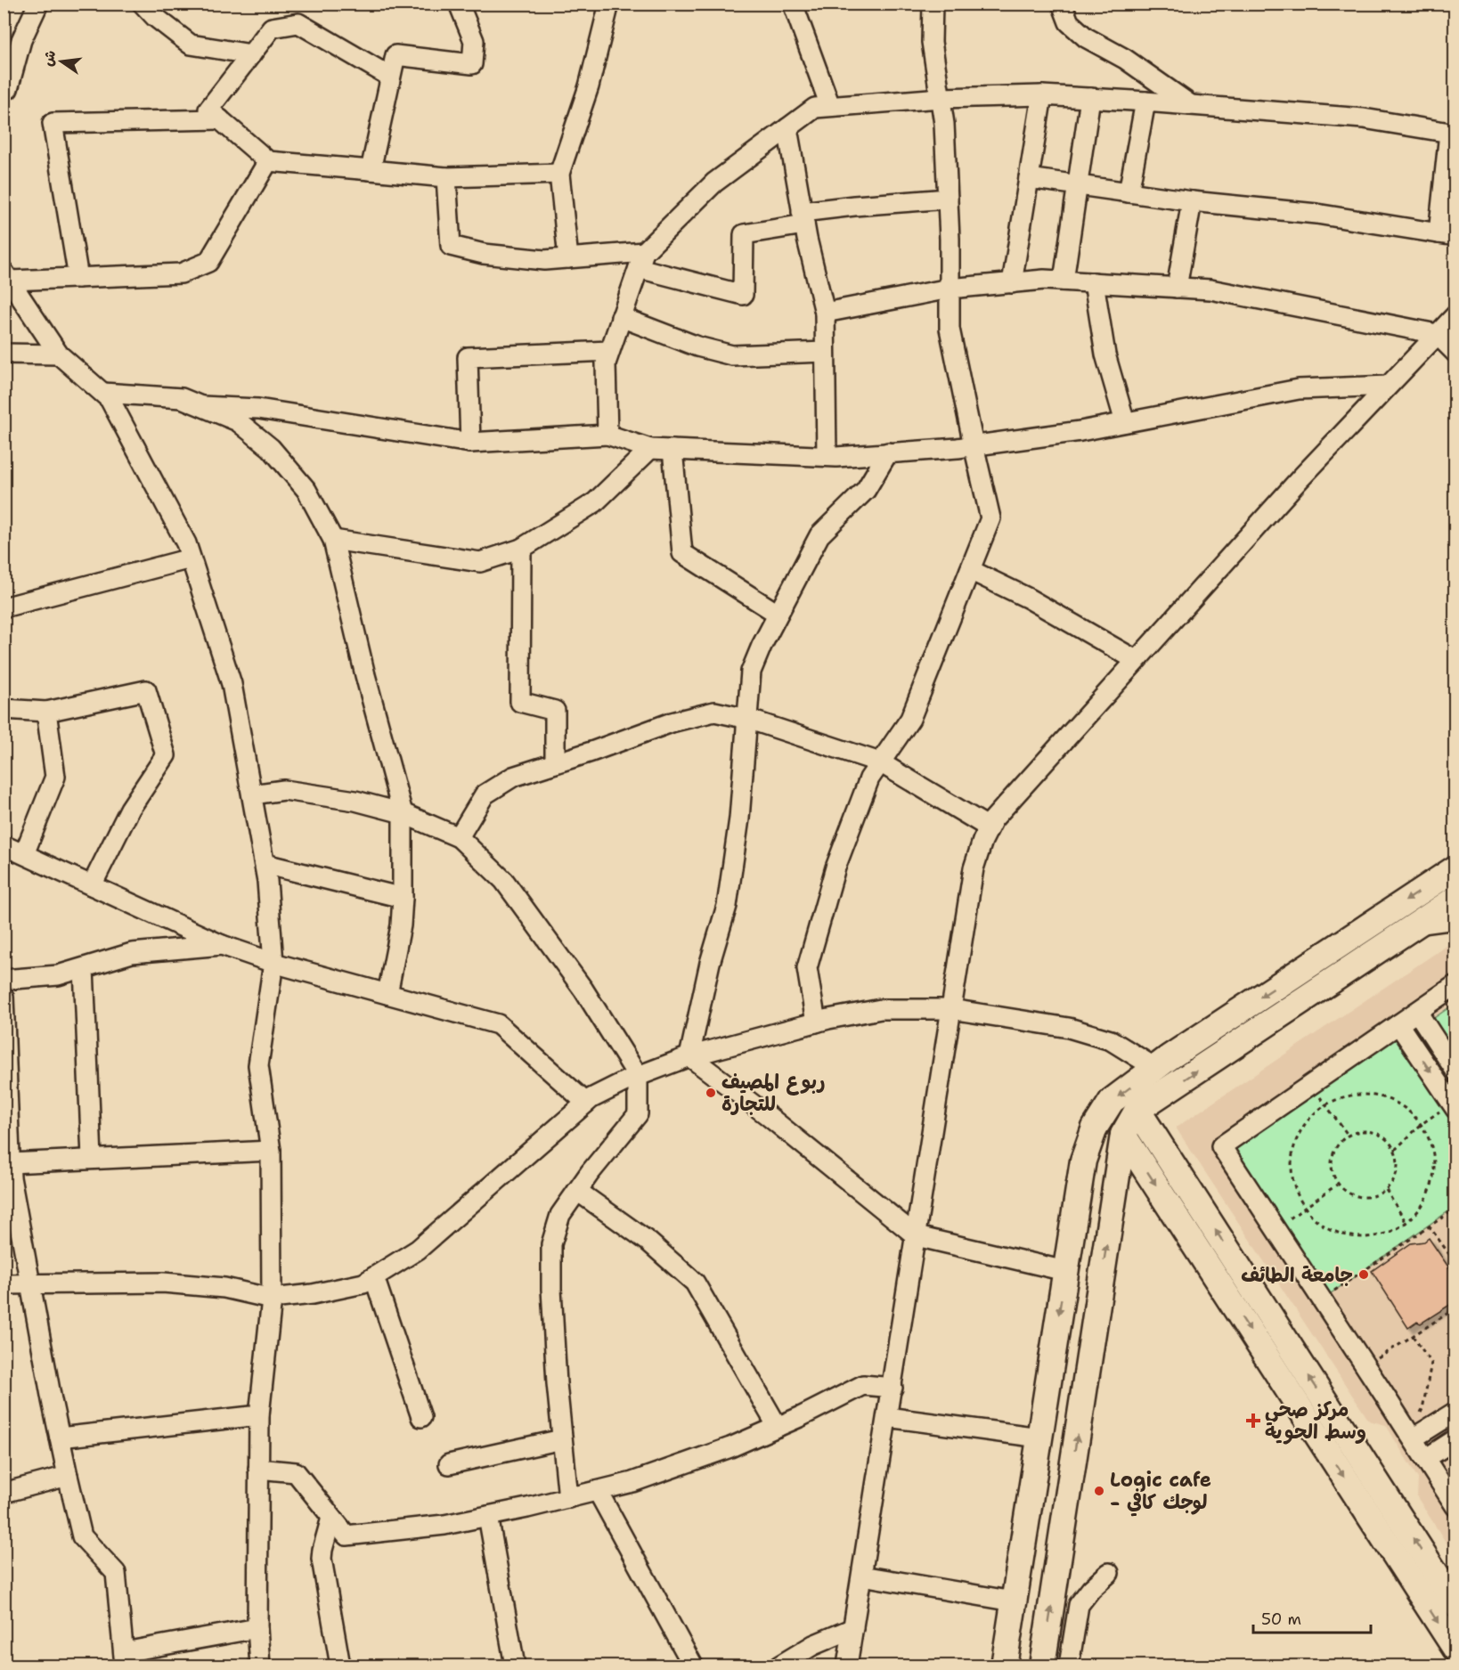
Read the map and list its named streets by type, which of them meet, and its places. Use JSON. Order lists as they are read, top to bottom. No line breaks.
{"places":{"other":["ربوع المصيف للتجارة","جامعة الطائف","Logic cafe - لوجك كافي"],"health":["مركز صحي وسط الحوية"]},"scale_bar":"50 m","north":"left"}
